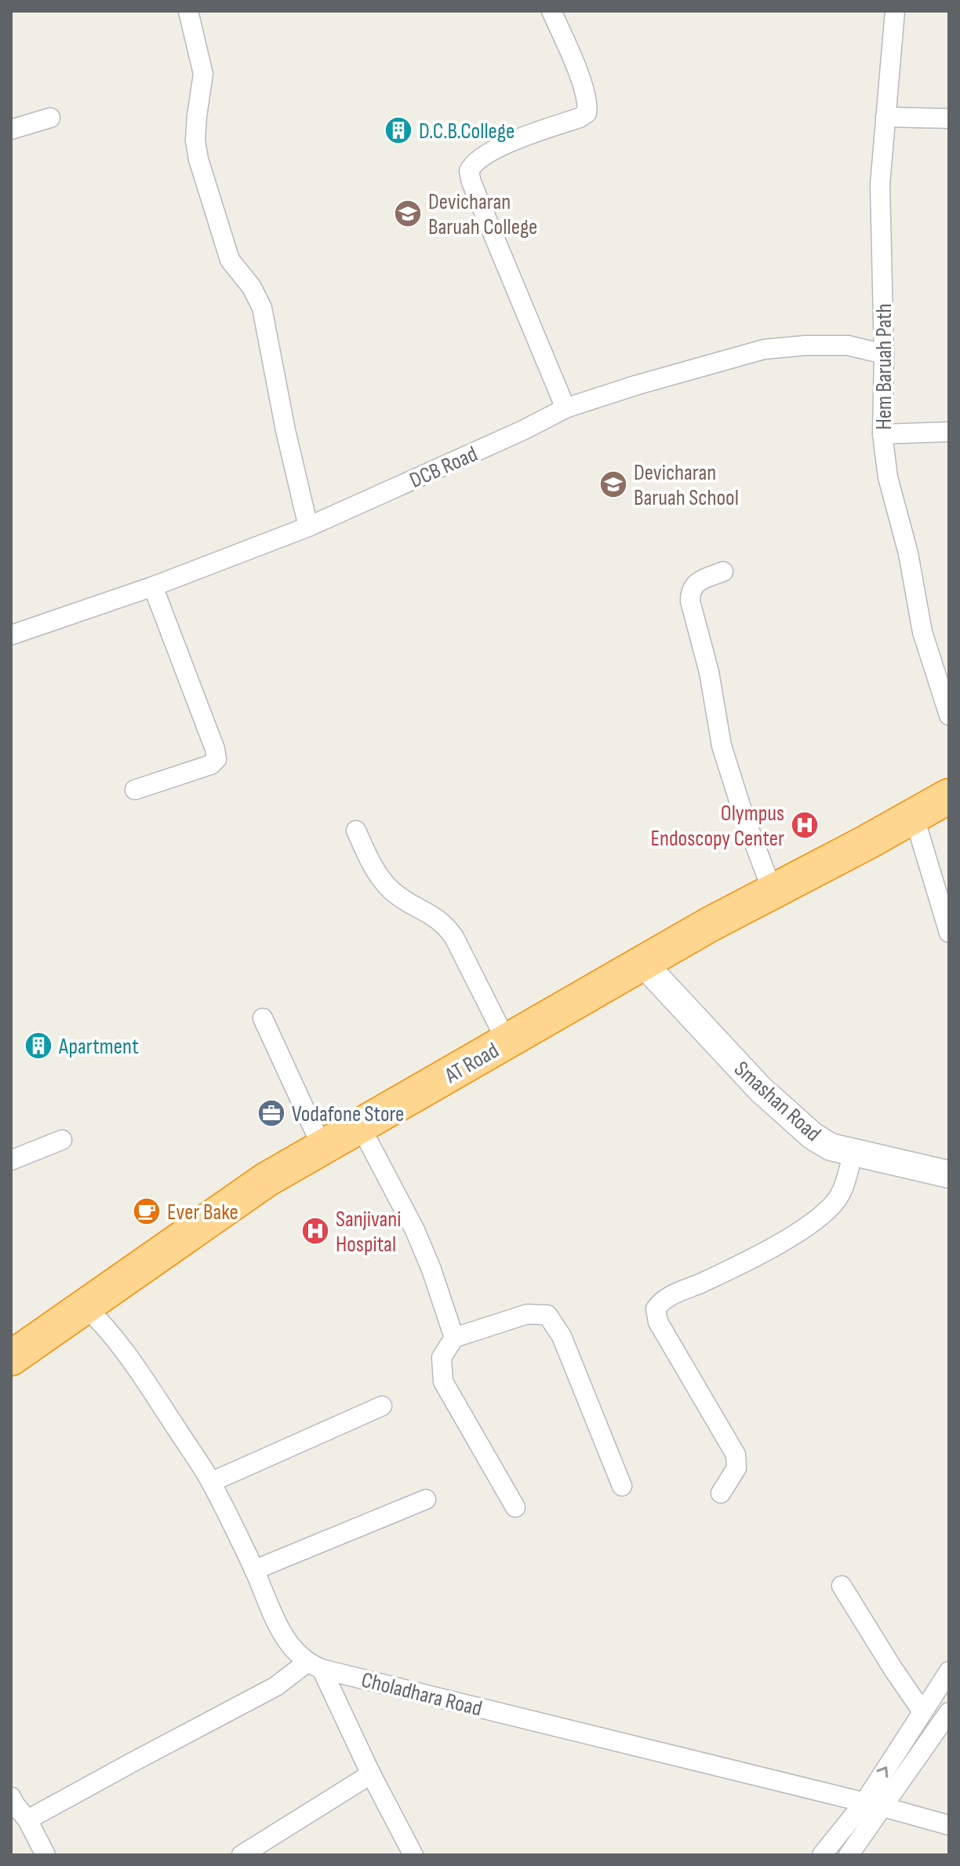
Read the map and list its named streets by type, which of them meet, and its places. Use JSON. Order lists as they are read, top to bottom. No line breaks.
{"streets":{"highway":["AT Road"],"street":["Hem Baruah Path","DCB Road","Smashan Road","Choladhara Road"]},"crossings":[["Hem Baruah Path","DCB Road"],["AT Road","Smashan Road"]],"places":{"building":["D.C.B.College","Apartment"],"school or university":["Devicharan Baruah College","Devicharan Baruah School"],"hospital":["Olympus Endoscopy Center","Sanjivani Hospital"],"office":["Vodafone Store"],"cafe":["Ever Bake"]}}
